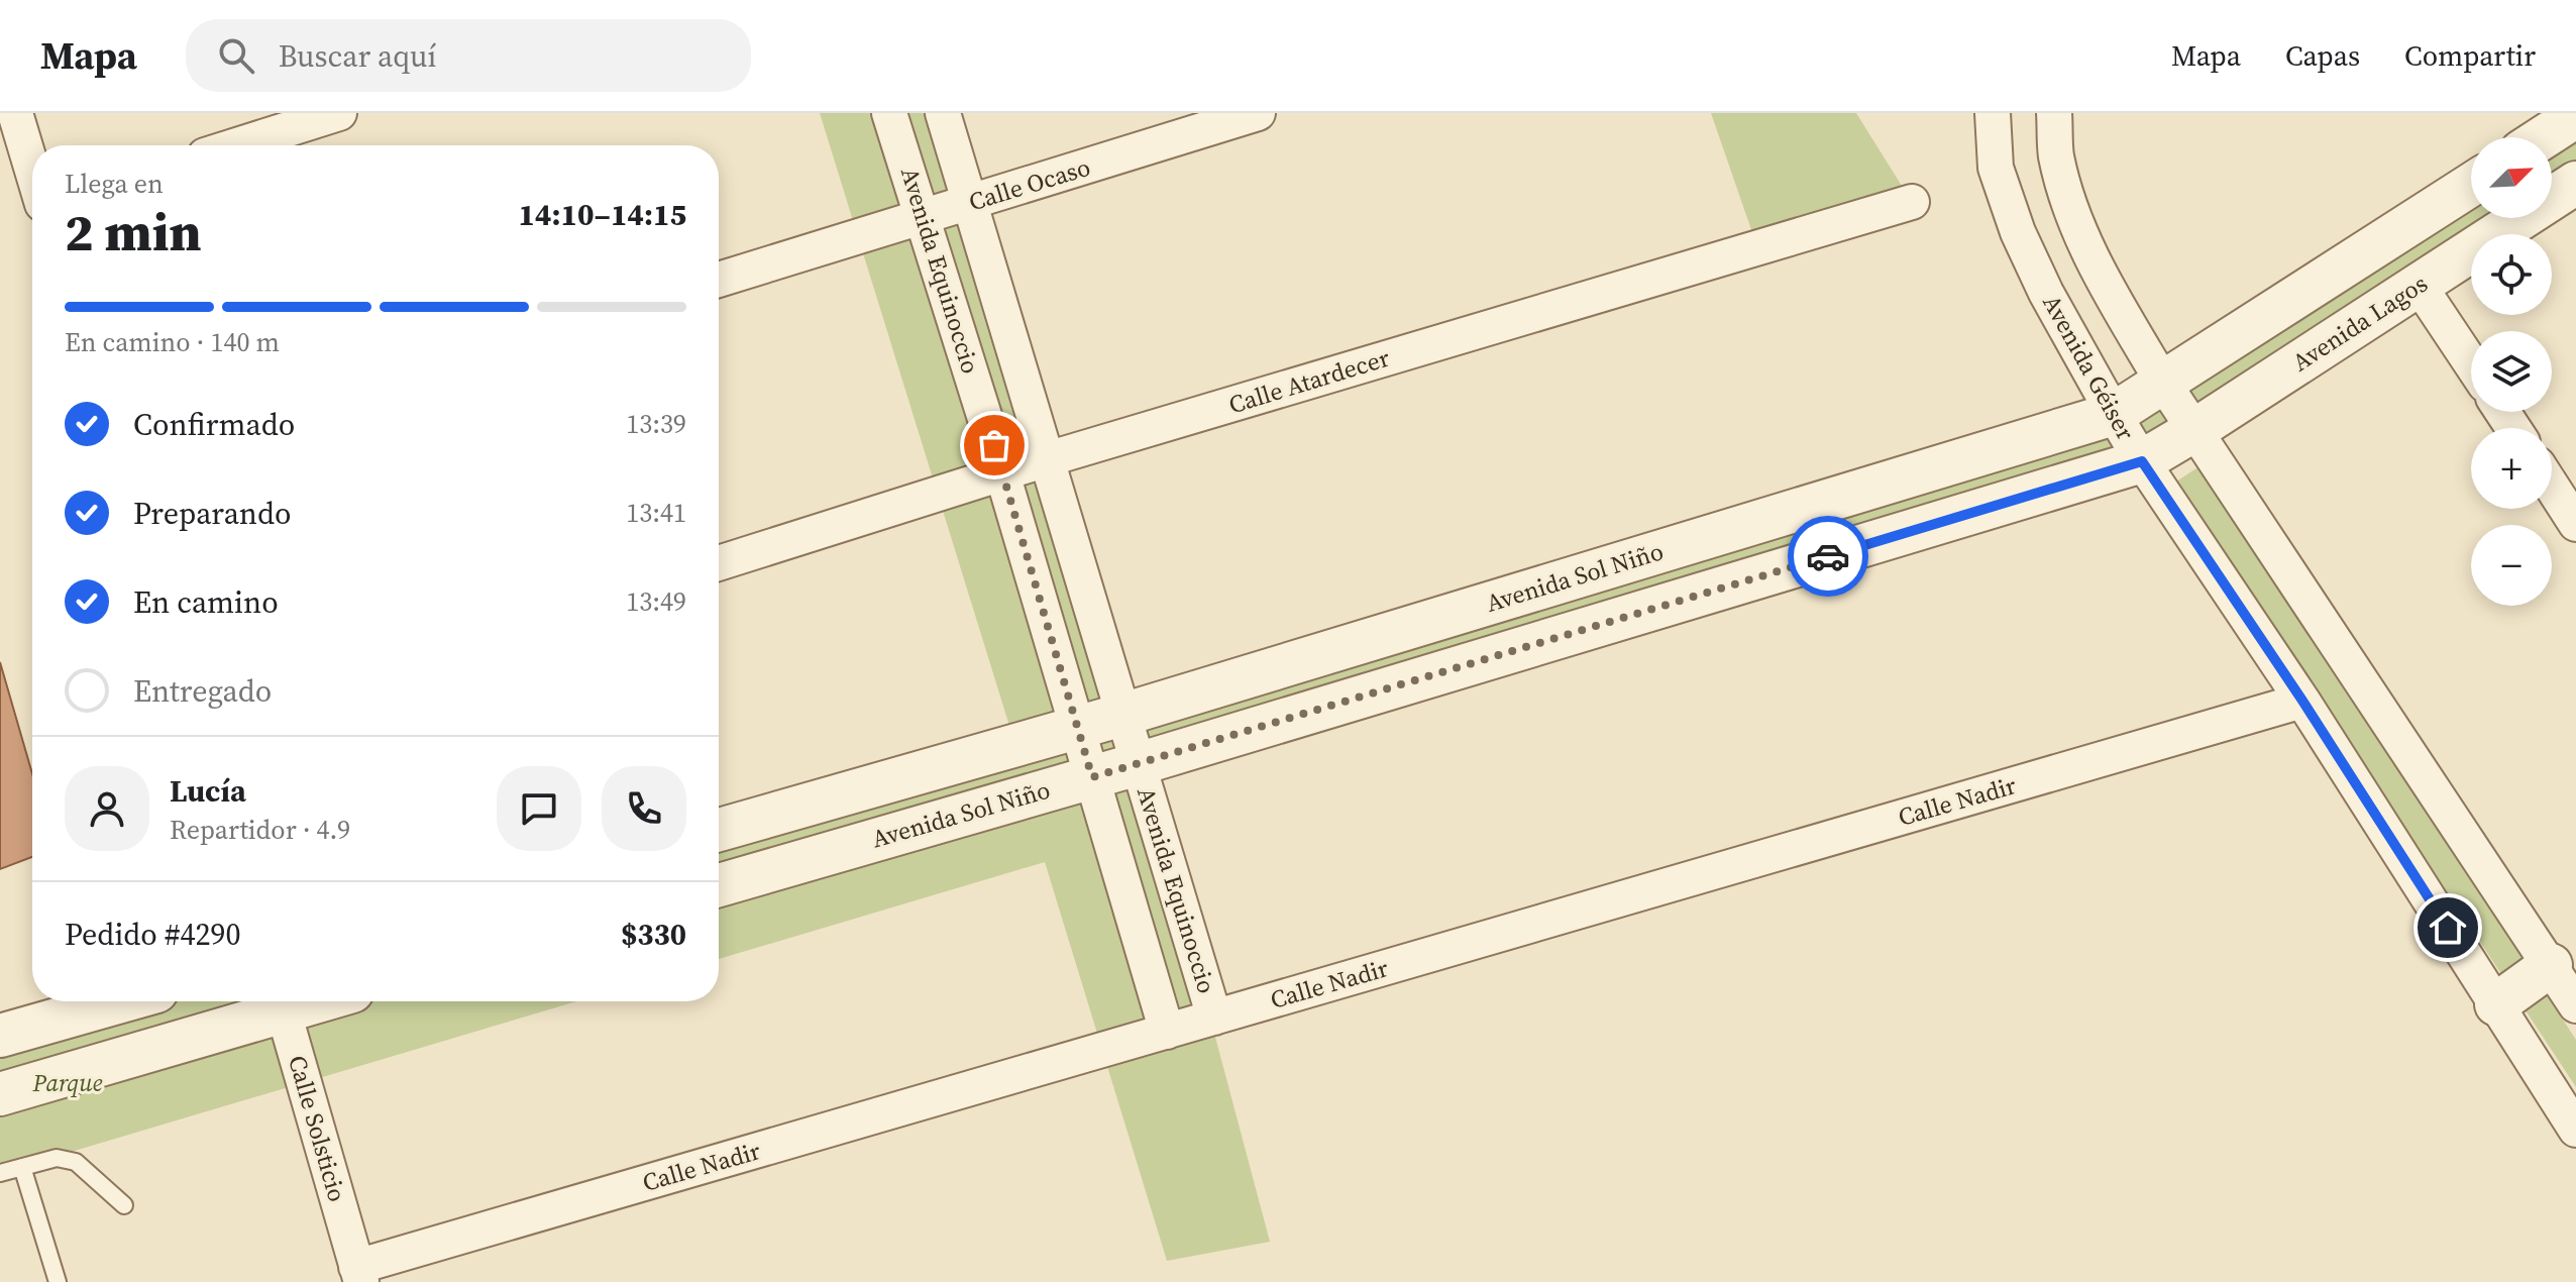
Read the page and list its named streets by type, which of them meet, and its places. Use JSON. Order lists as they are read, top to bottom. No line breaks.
{"streets":{"street":["Calle Ocaso","Avenida Equinoccio","Avenida Lagos","Avenida Géiser","Calle Atardecer","Avenida Sol Niño","Calle Nadir","Calle Solsticio"]},"crossings":[["Calle Ocaso","Avenida Equinoccio"],["Avenida Equinoccio","Calle Atardecer"],["Avenida Equinoccio","Avenida Sol Niño"],["Avenida Equinoccio","Calle Nadir"],["Avenida Lagos","Avenida Géiser"],["Avenida Lagos","Avenida Sol Niño"],["Avenida Géiser","Avenida Sol Niño"],["Avenida Géiser","Calle Nadir"],["Calle Nadir","Calle Solsticio"]],"parks":["Parque"],"north":"top right","page":{"header":"Mapa","search":"Buscar aquí","nav":["Mapa","Capas","Compartir"],"map_buttons":["+","−"],"heading":["2 min","Llega en","14:10–14:15"],"panel":["Lucía","Repartidor · 4.9","Pedido #4290","$330"],"bar":"En camino · 140 m","list":[["Confirmado","13:39"],["Preparando","13:41"],["En camino","13:49"],"Entregado"]}}
